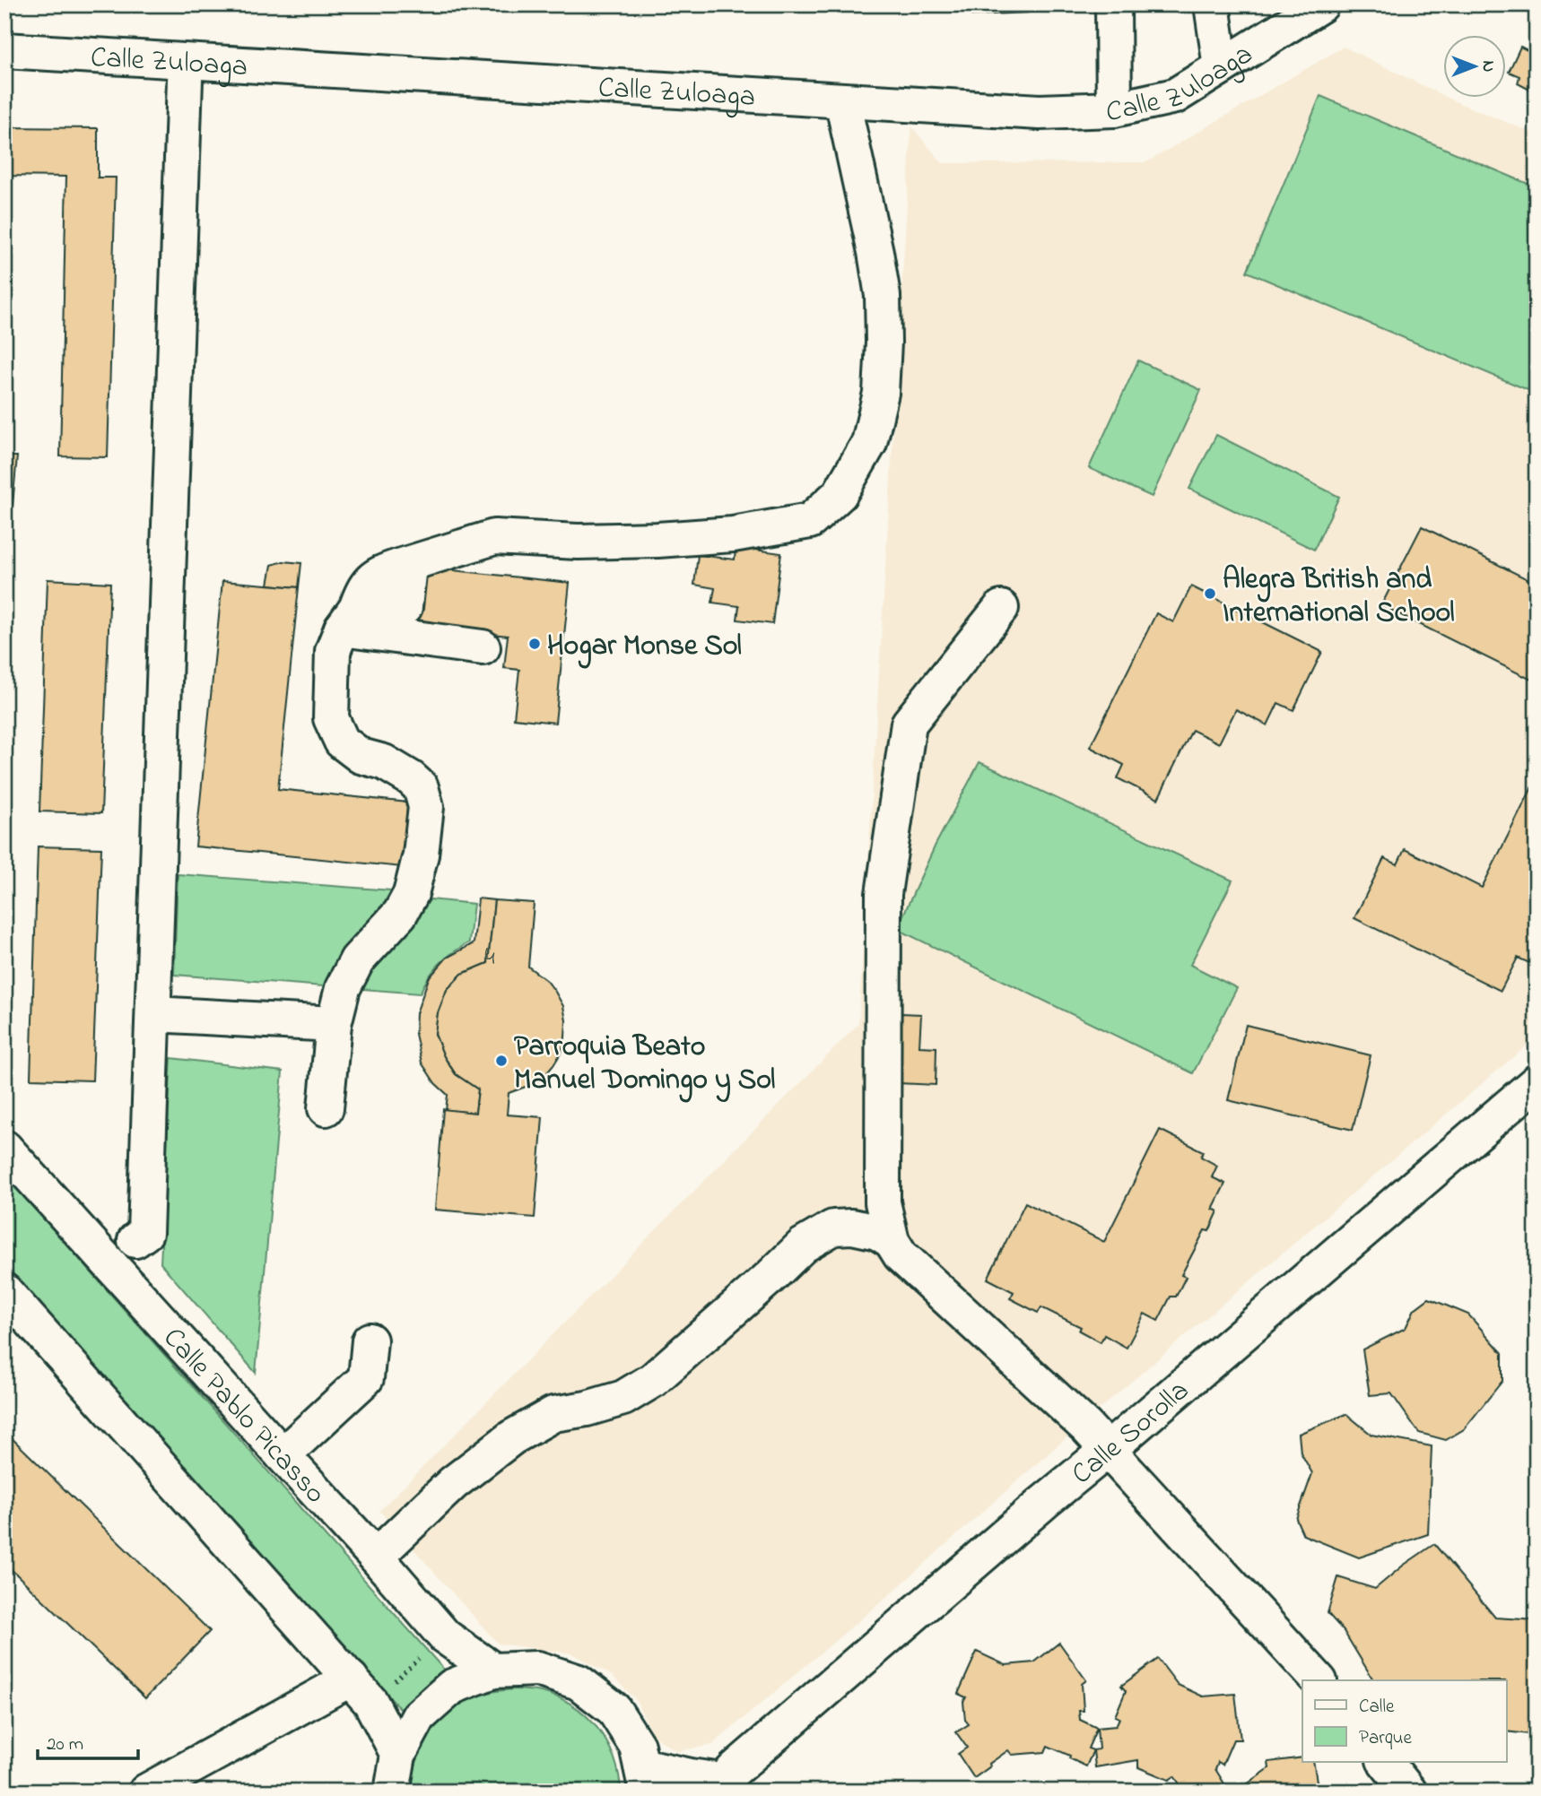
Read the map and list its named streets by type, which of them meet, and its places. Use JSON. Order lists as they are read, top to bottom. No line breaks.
{"streets":{"street":["Calle Zuloaga","Calle Pablo Picasso","Calle Sorolla"]},"places":["Alegra British and International School","Hogar Monse Sol","Parroquia Beato Manuel Domingo y Sol"],"house_numbers":["4"],"legend":["Calle","Parque"],"scale_bar":"20 m","north":"right"}
